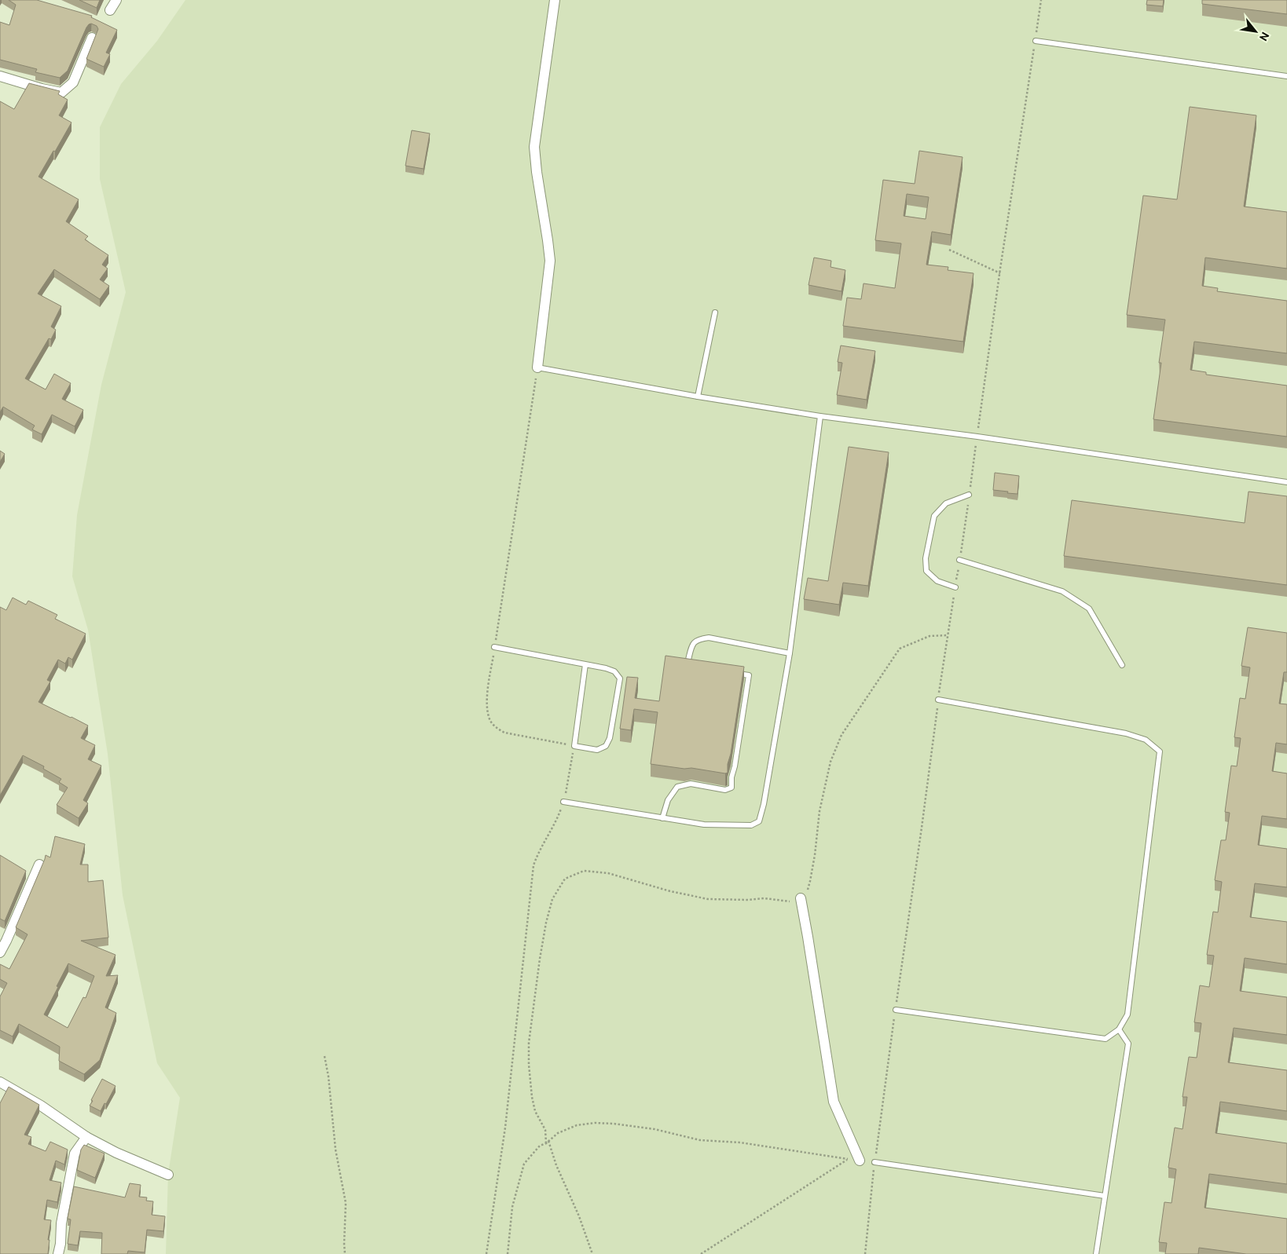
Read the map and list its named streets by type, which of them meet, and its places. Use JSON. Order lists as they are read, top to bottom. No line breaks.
{"north":"bottom right"}
